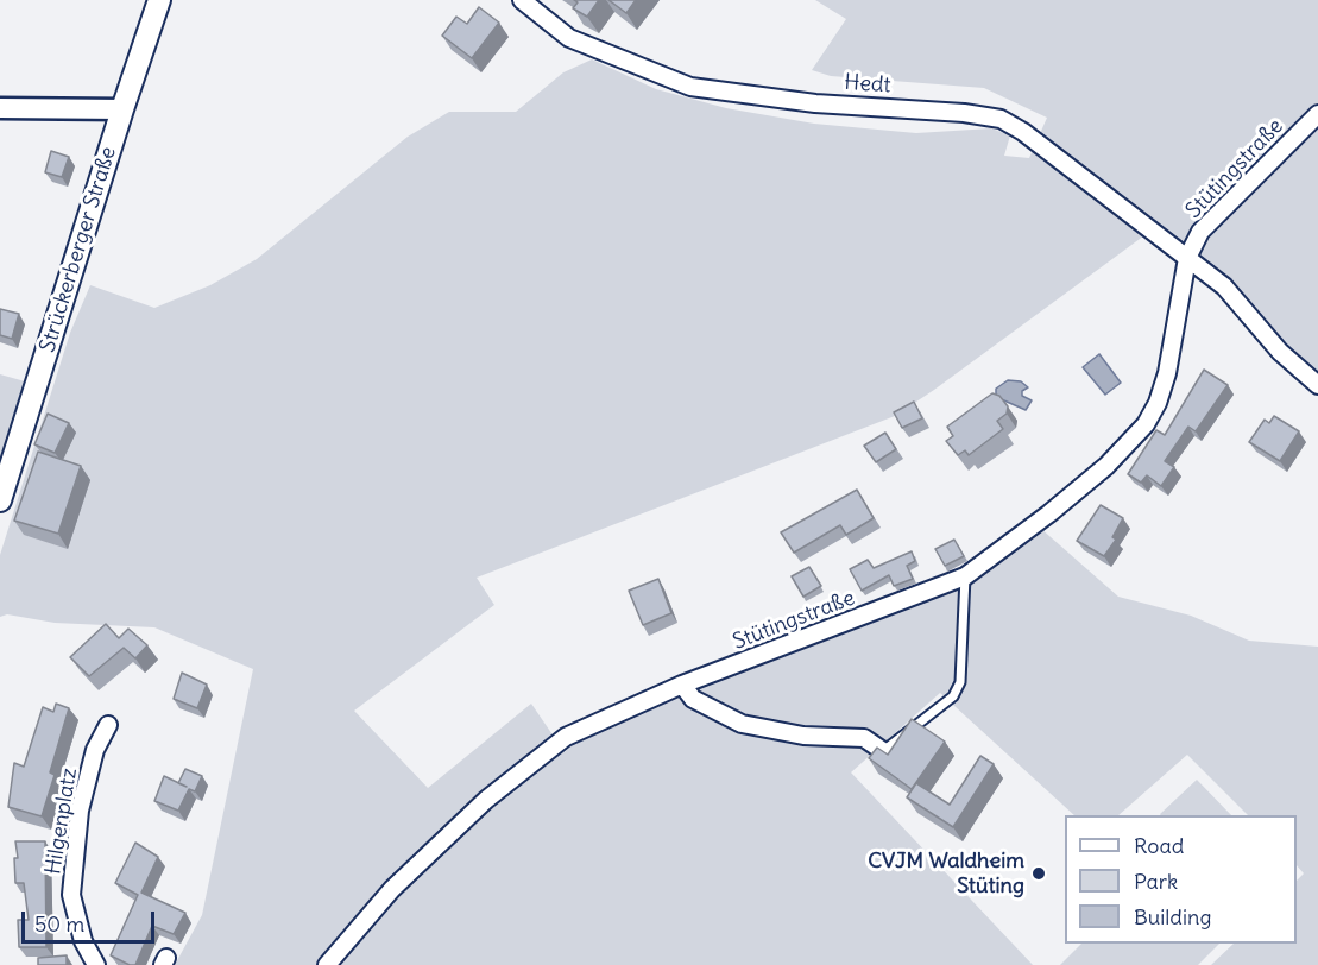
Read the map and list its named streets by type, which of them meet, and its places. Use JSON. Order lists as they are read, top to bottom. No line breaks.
{"streets":{"main road":["Strückerberger Straße"],"street":["Hedt","Stütingstraße","Hilgenplatz"]},"crossings":[["Hedt","Stütingstraße"]],"places":["CVJM Waldheim Stüting"],"legend":["Road","Park","Building"],"scale_bar":"50 m"}
